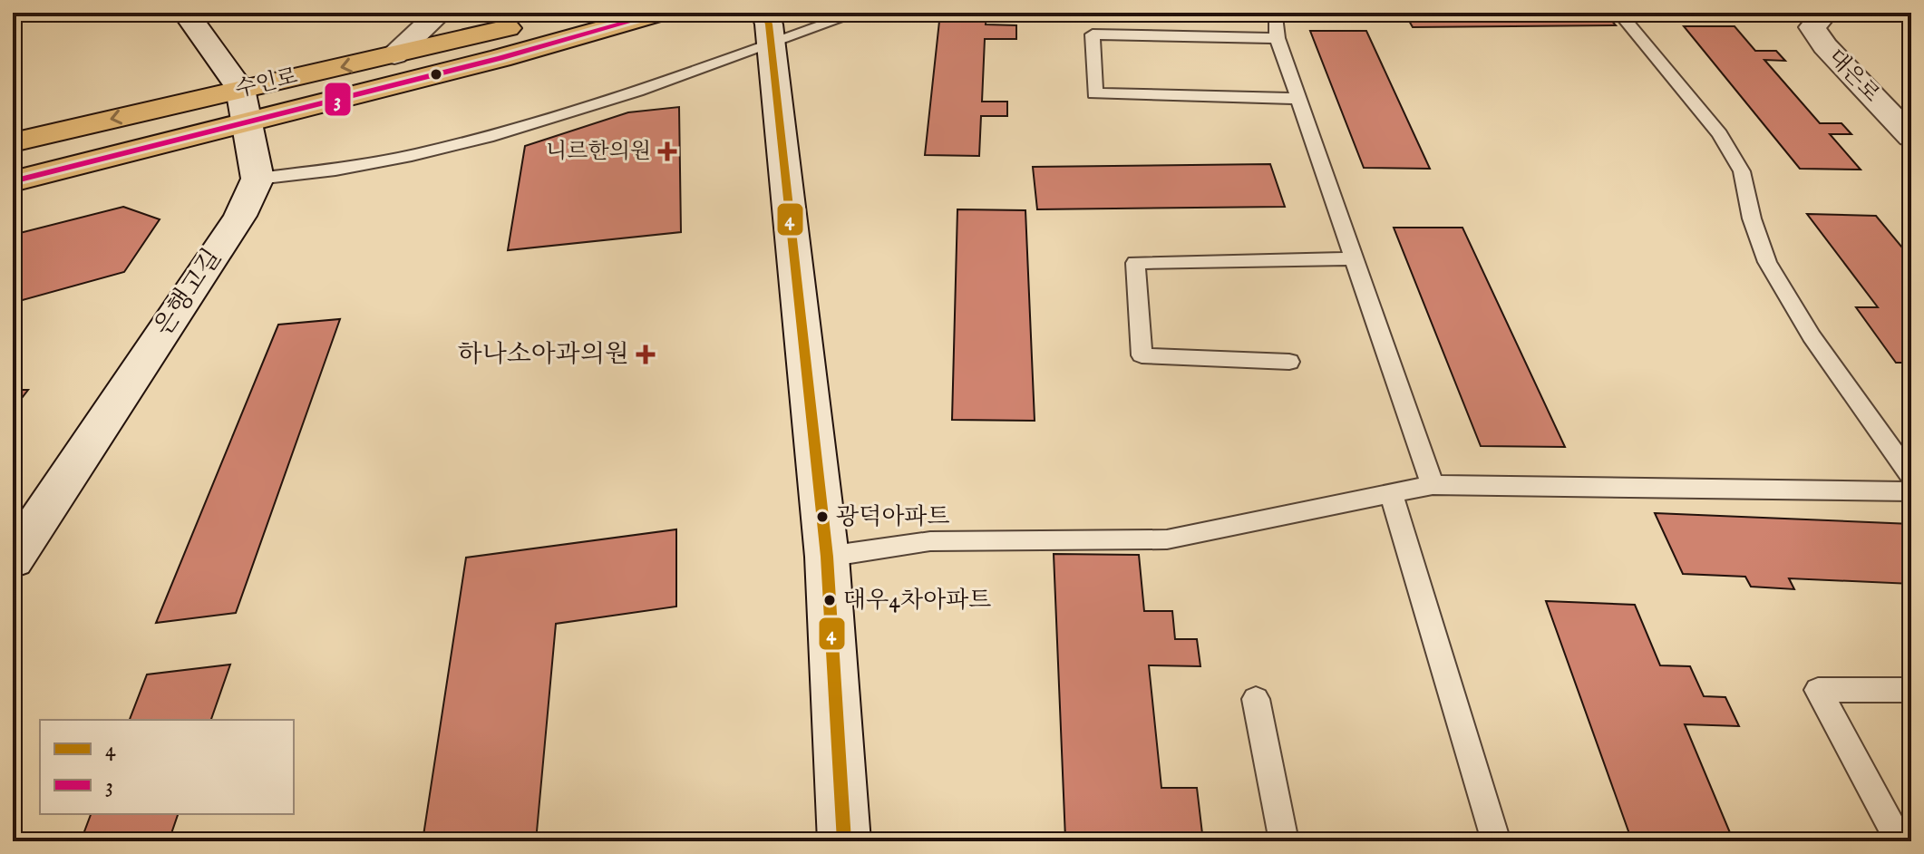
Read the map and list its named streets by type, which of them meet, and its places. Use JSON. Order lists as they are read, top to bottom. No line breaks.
{"streets":{"main road":["수인로"],"street":["대은로","은행고길"]},"places":{"health":["니르한의원","하나소아과의원"],"other":["광덕아파트","대우4차아파트"]},"lines":["transit line 4","transit line 3"],"legend":["4","3"]}
